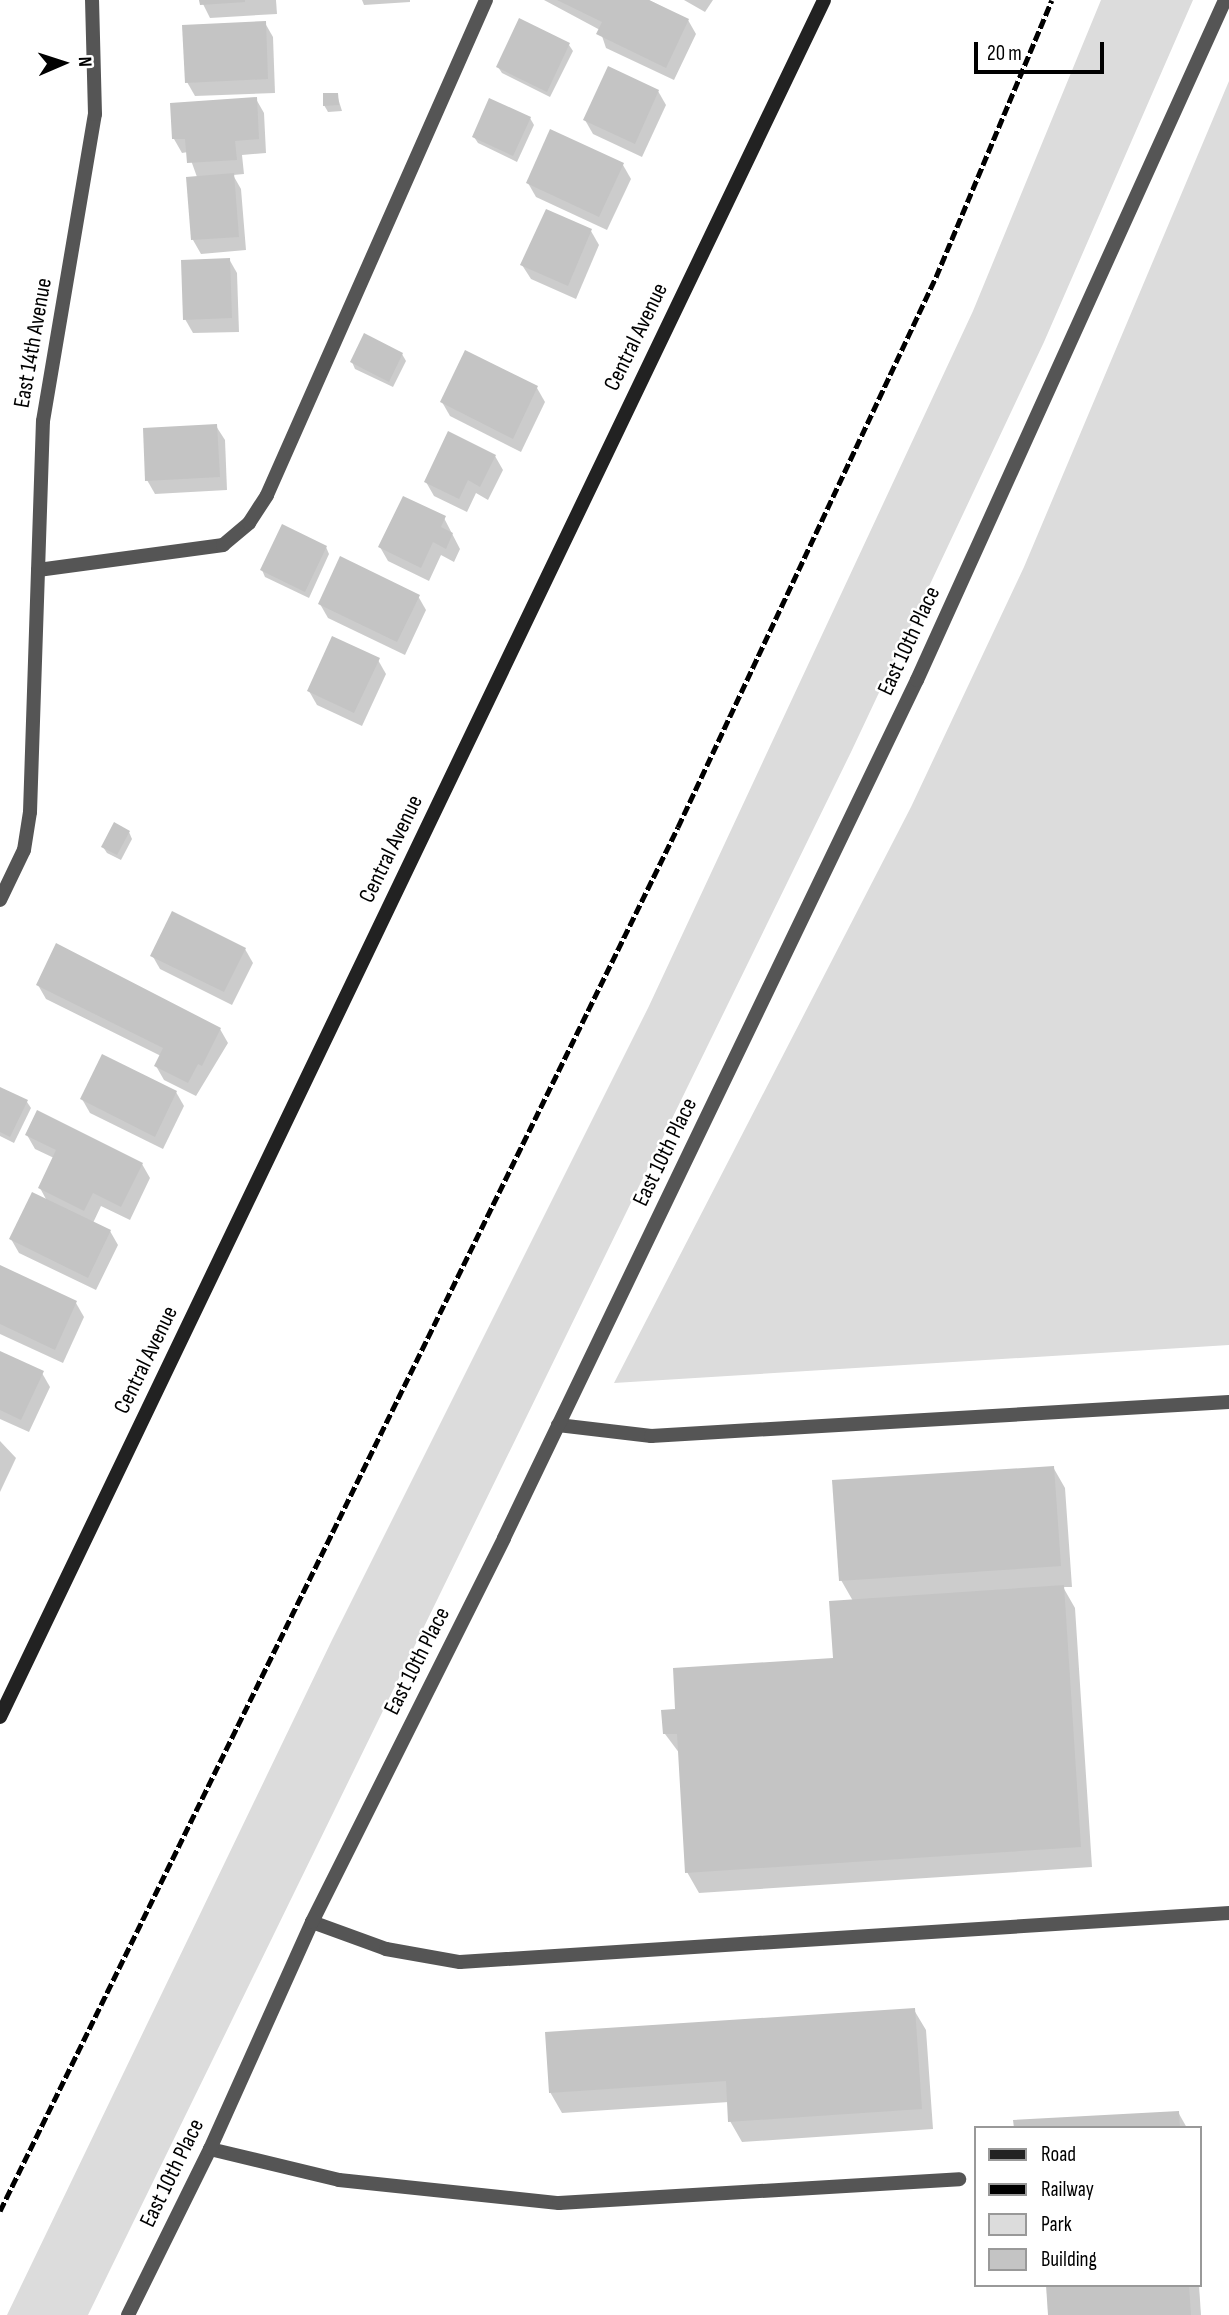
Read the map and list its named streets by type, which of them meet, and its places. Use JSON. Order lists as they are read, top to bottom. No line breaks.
{"streets":{"street":["Central Avenue","East 14th Avenue","East 10th Place"]},"legend":["Road","Railway","Park","Building"],"scale_bar":"20 m","north":"right"}
